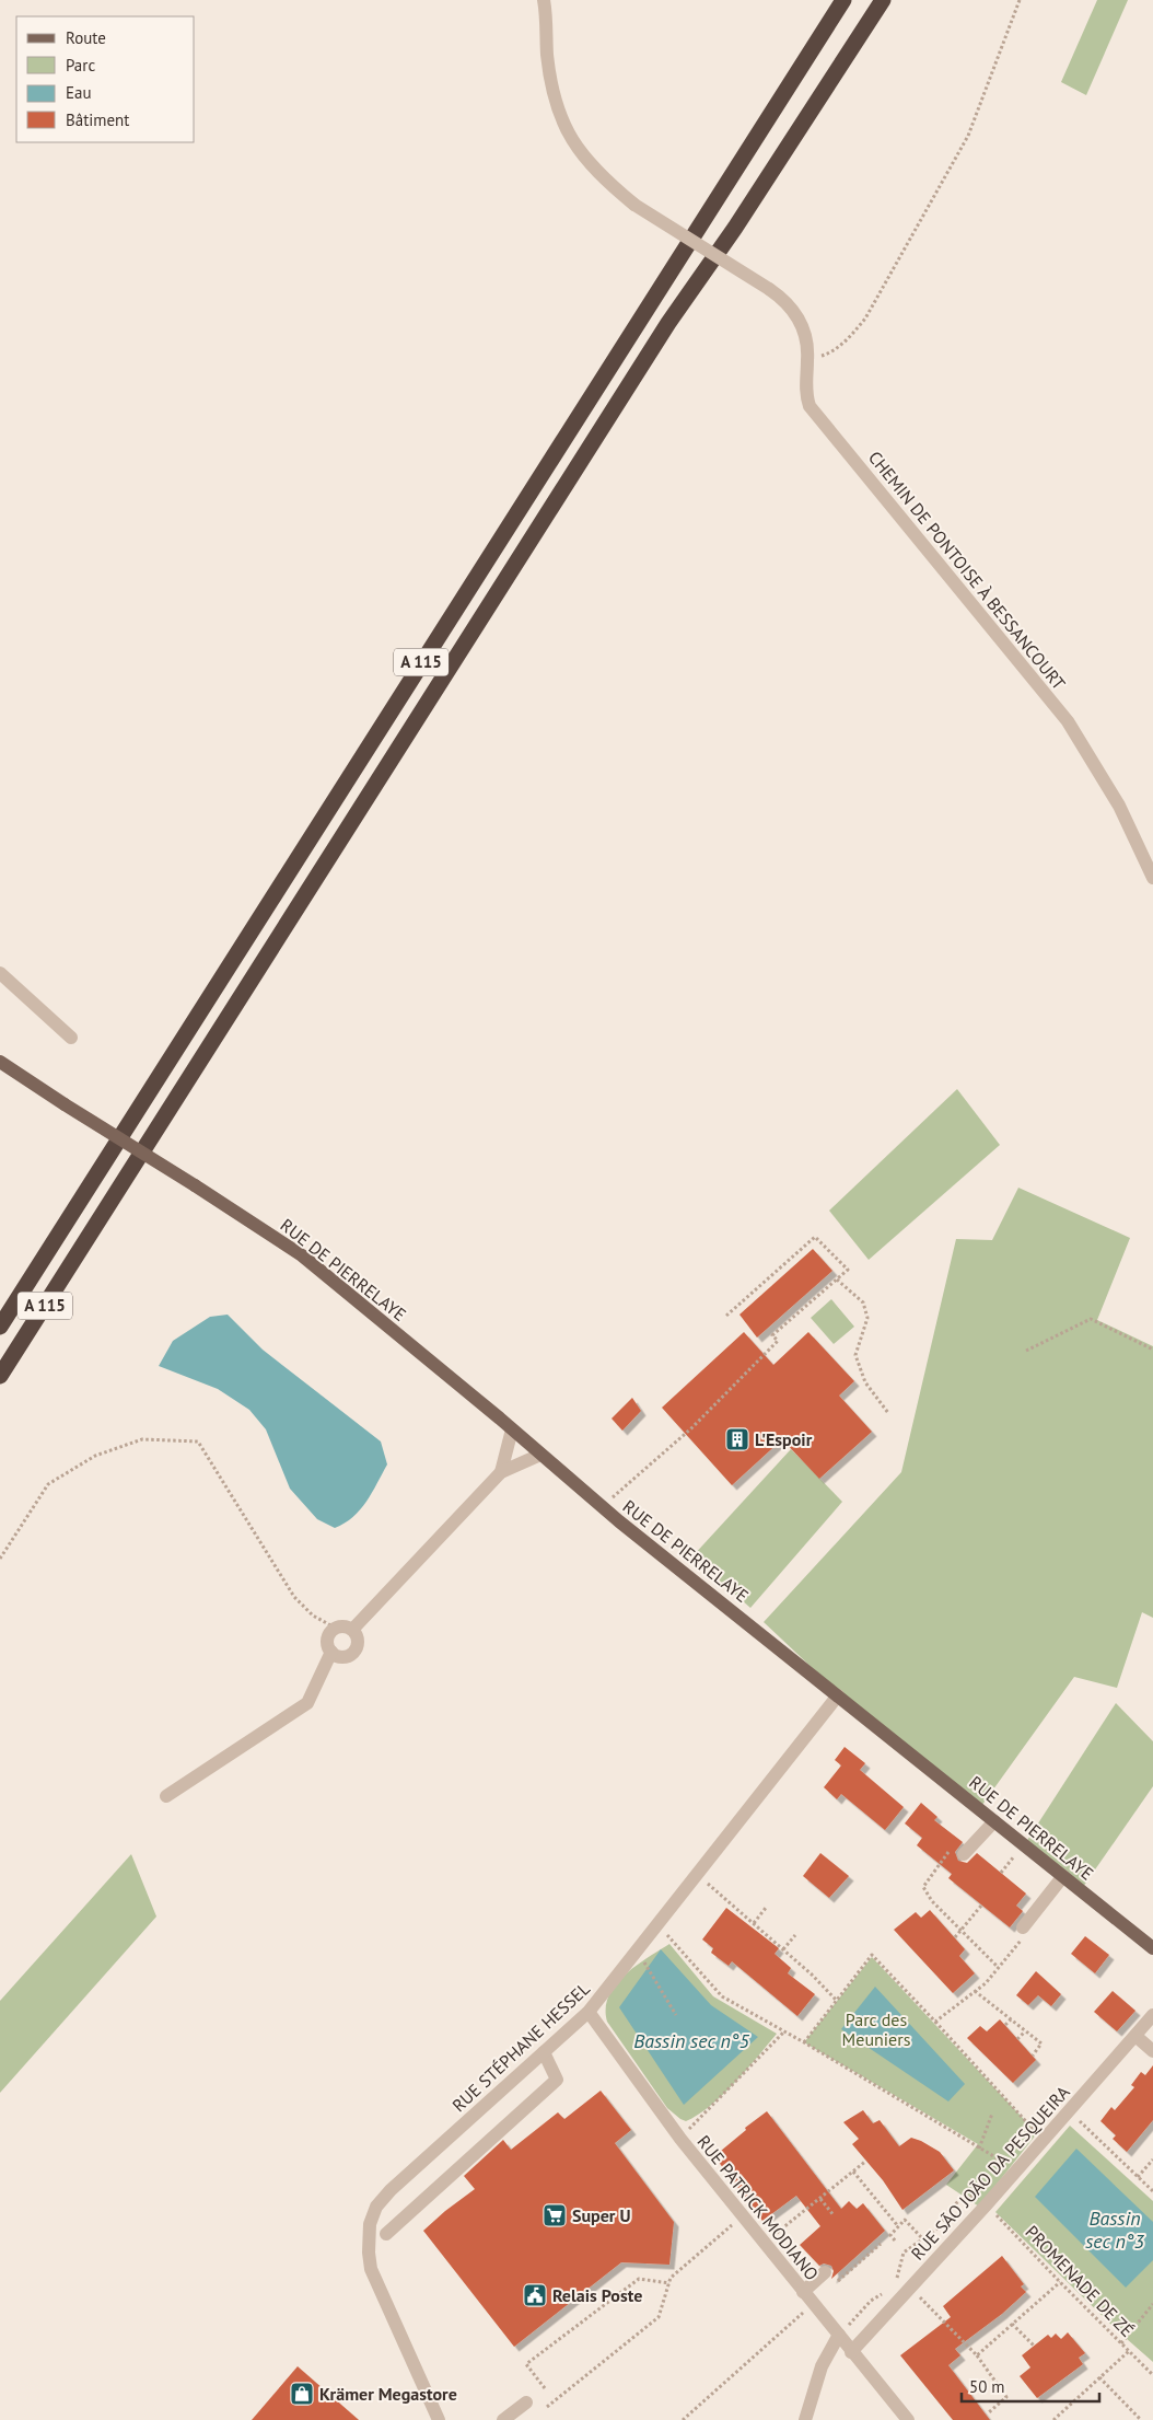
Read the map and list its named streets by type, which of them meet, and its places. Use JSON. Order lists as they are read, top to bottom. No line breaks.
{"streets":{"highway":["A 115"],"main road":["RUE DE PIERRELAYE"],"street":["CHEMIN DE PONTOISE À BESSANCOURT","RUE STÉPHANE HESSEL","RUE SÃO JOÃO DA PESQUEIRA","RUE PATRICK MODIANO"],"path":["PROMENADE DE ZÉ"]},"crossings":[["RUE DE PIERRELAYE","RUE STÉPHANE HESSEL"],["RUE STÉPHANE HESSEL","RUE PATRICK MODIANO"],["RUE SÃO JOÃO DA PESQUEIRA","RUE PATRICK MODIANO"],["RUE SÃO JOÃO DA PESQUEIRA","PROMENADE DE ZÉ"]],"water":["Bassin sec n°5","Bassin sec n°3"],"parks":["Parc des Meuniers"],"places":{"building":["L'Espoir"],"supermarket":["Super U"],"public building":["Relais Poste"],"shop":["Krämer Megastore"]},"legend":["Route","Parc","Eau","Bâtiment"],"scale_bar":"50 m"}
